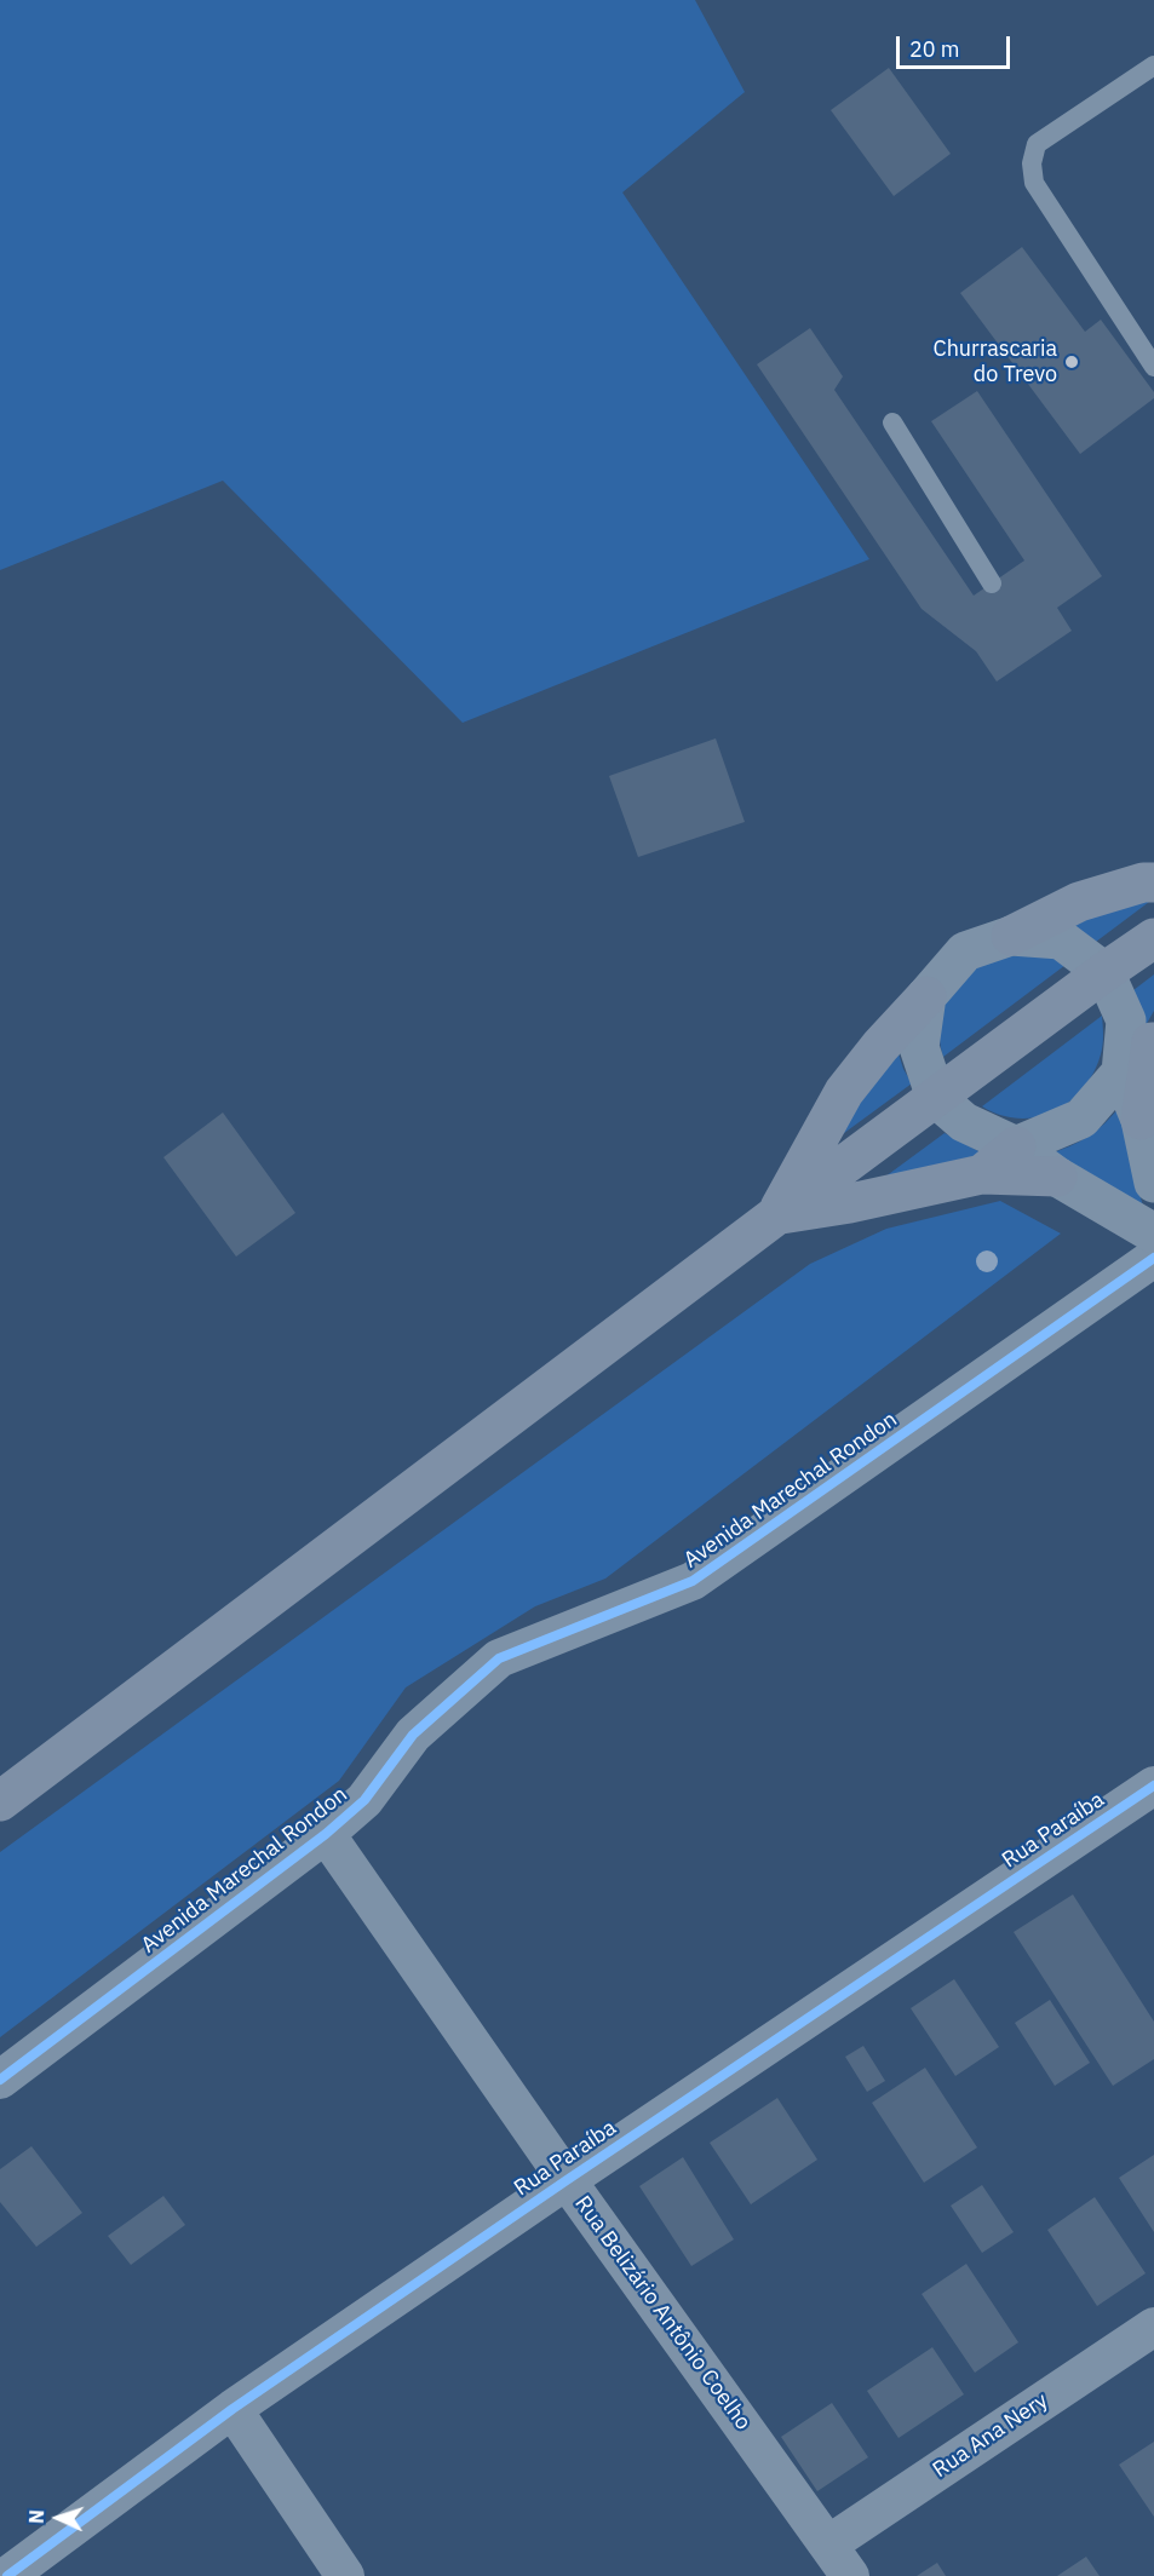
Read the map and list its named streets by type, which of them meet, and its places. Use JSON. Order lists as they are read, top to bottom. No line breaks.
{"streets":{"street":["Avenida Marechal Rondon","Rua Paraíba","Rua Belizário Antônio Coelho","Rua Ana Nery"]},"crossings":[["Avenida Marechal Rondon","Rua Belizário Antônio Coelho"],["Rua Paraíba","Rua Belizário Antônio Coelho"],["Rua Belizário Antônio Coelho","Rua Ana Nery"]],"places":["Churrascaria do Trevo"],"scale_bar":"20 m","north":"left"}
